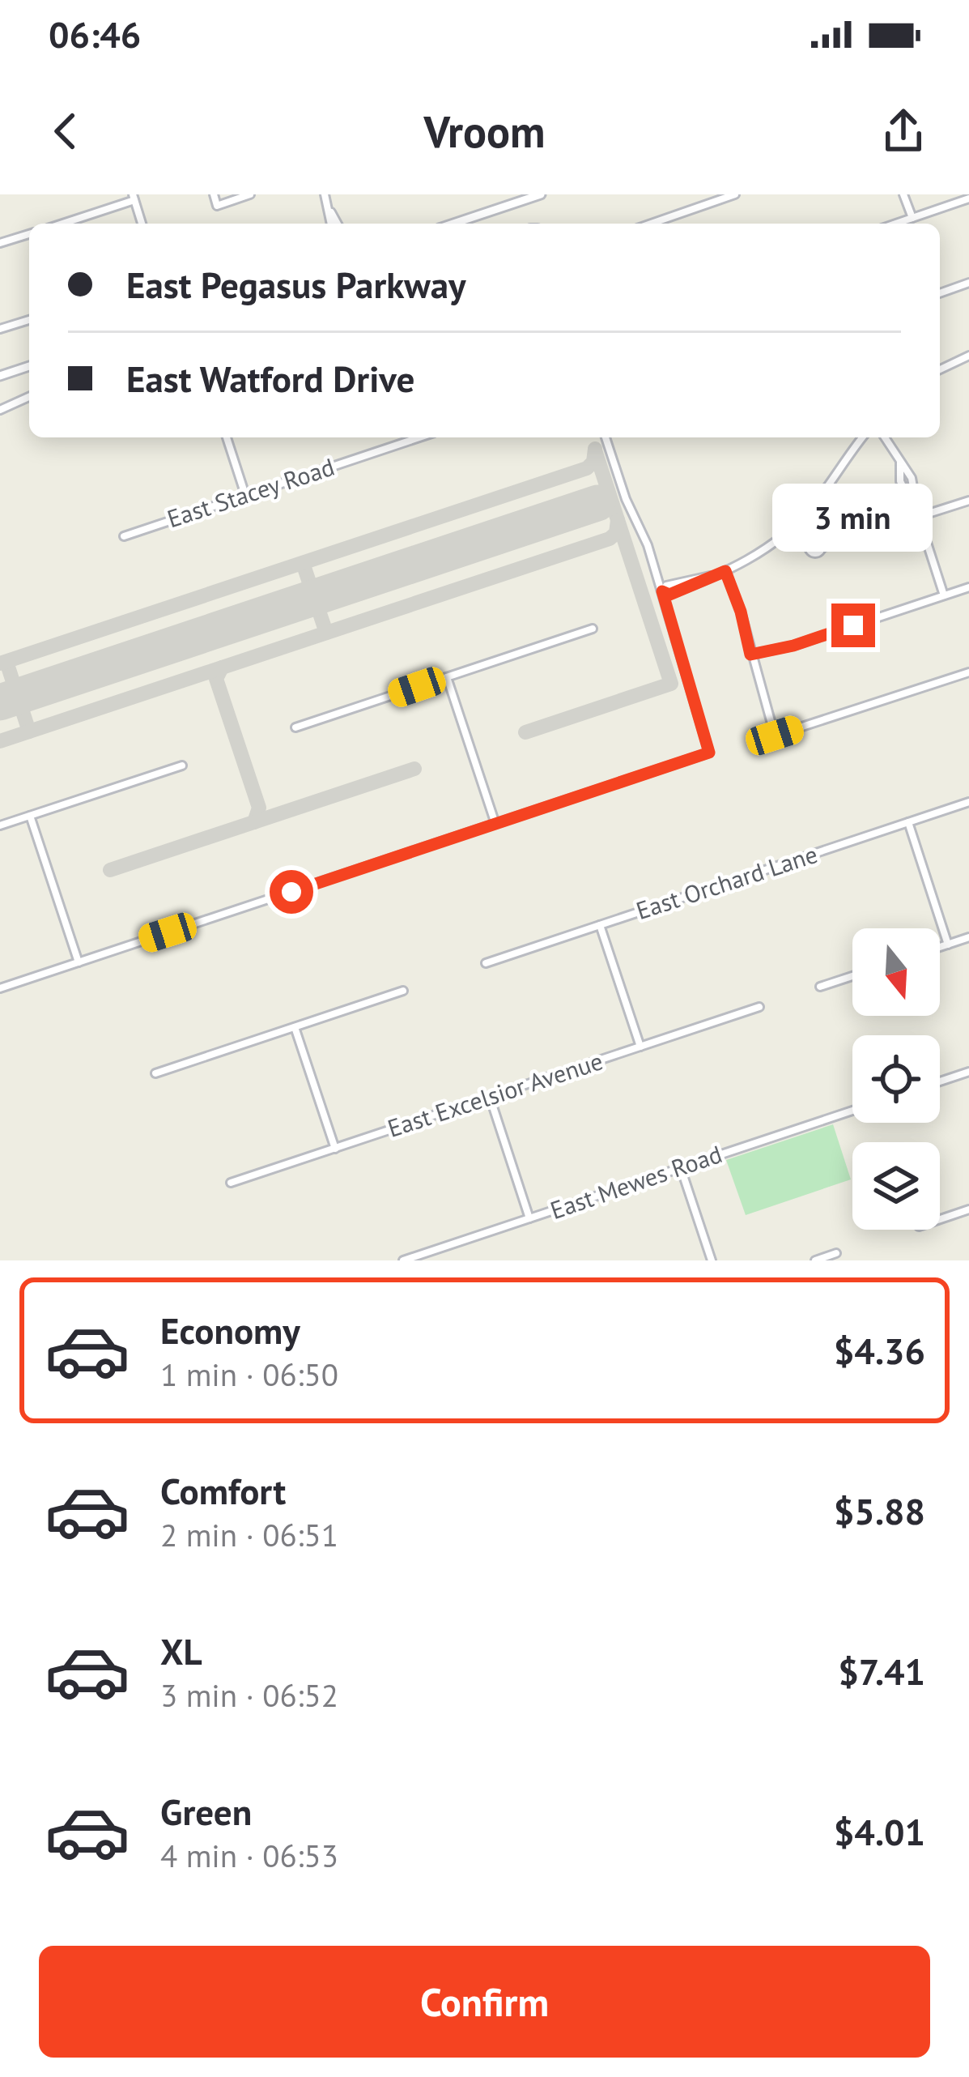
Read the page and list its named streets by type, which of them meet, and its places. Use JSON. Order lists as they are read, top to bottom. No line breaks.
{"streets":{"street":["East Stacey Road","East Orchard Lane","East Excelsior Avenue","East Mewes Road"]},"north":"bottom","page":{"status":"06:46","header":"Vroom","banner":["East Pegasus Parkway","East Watford Drive"],"bubble":"3 min","list":[{"name":"Economy","note":"1 min · 06:50","value":"$4.36"},{"name":"Comfort","note":"2 min · 06:51","value":"$5.88"},{"name":"XL","note":"3 min · 06:52","value":"$7.41"},{"name":"Green","note":"4 min · 06:53","value":"$4.01"}],"buttons":"Confirm"}}
